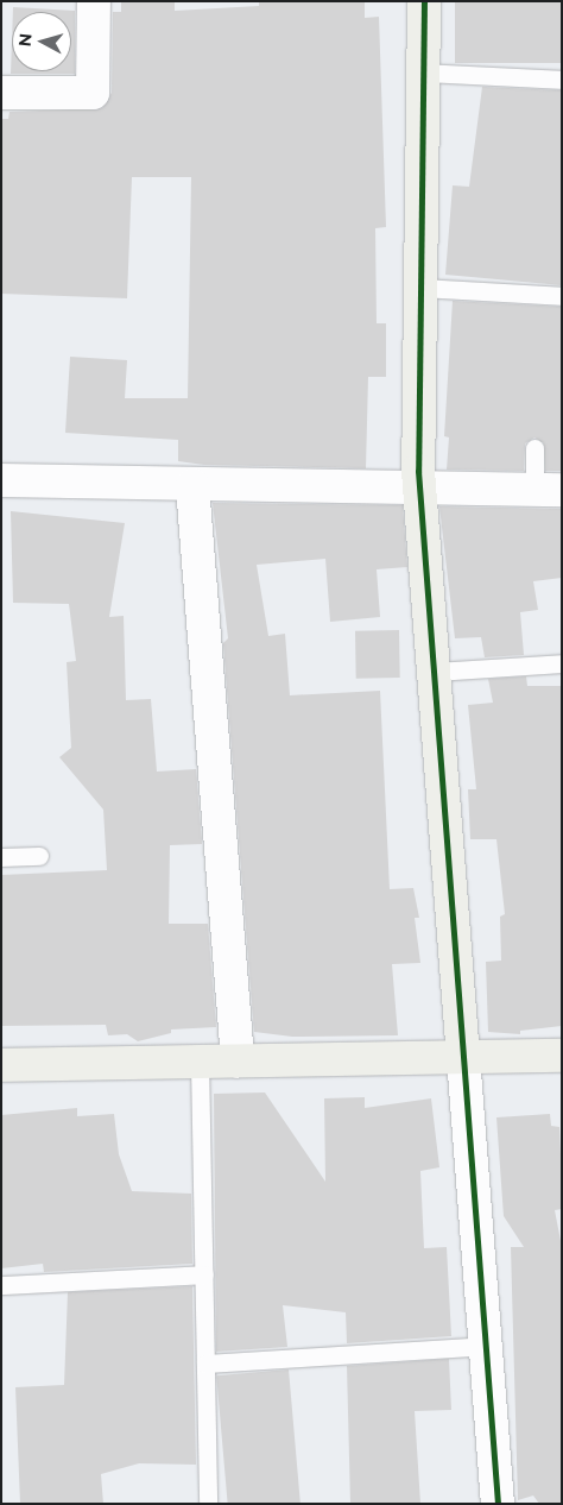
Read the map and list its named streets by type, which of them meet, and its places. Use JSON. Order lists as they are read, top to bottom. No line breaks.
{"north":"left"}
